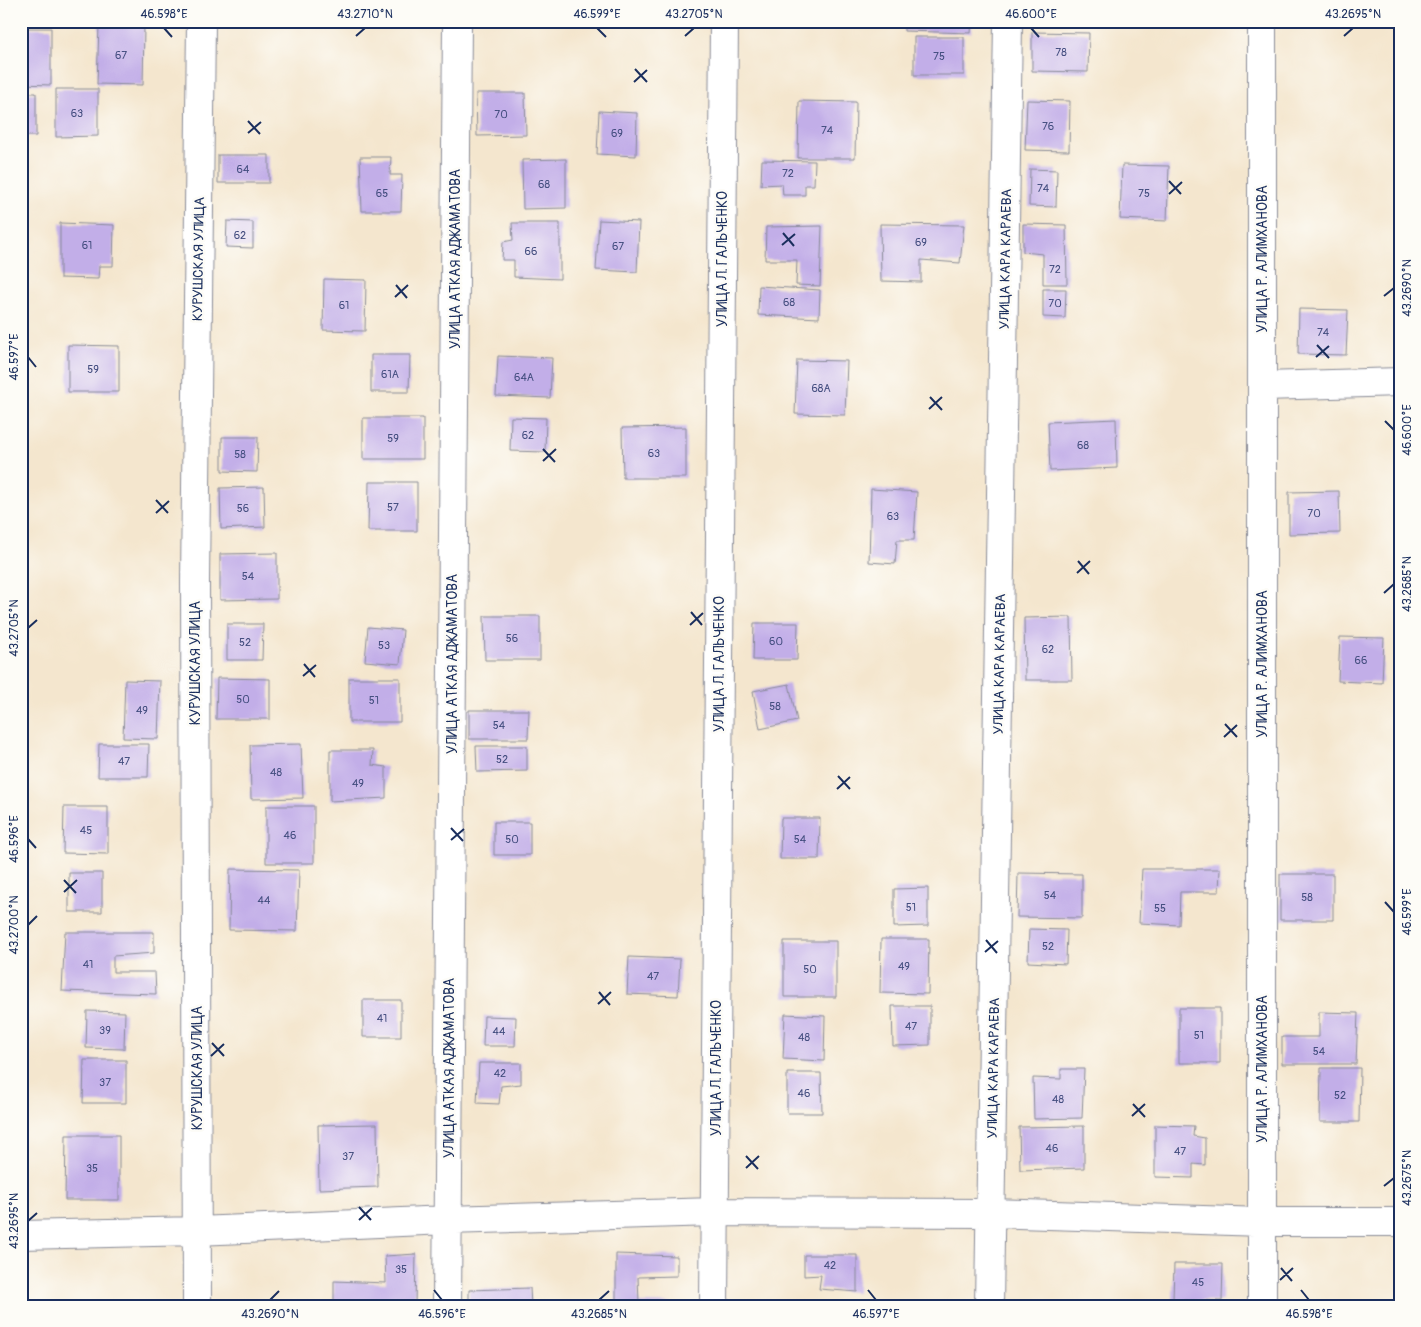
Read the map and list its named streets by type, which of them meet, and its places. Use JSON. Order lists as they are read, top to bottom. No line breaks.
{"streets":{"street":["КУРУШСКАЯ УЛИЦА","УЛИЦА АТКАЯ АДЖАМАТОВА","УЛИЦА Л. ГАЛЬЧЕНКО","УЛИЦА КАРА КАРАЕВА","УЛИЦА Р. АЛИМХАНОВА"]},"house_numbers":["78","67","75","63","70","76","74","69","64","72","68","74","65","75","62","69","61","67","66","72","68","70","61","74","59","61А","64А","68А","62","59","68","63","58","57","56","70","63","54","56","60","52","53","62","66","50","51","58","49","54","52","47","48","49","45","46","50","54","54","58","44","51","55","52","41","49","50","47","41","47","39","44","51","48","54","42","37","46","52","48","46","47","37","35","42","35","45"],"coordinates":["46.598°E","43.2710°N","46.599°E","43.2705°N","46.600°E","43.2695°N","43.2690°N","46.597°E","43.2685°N","46.596°E","43.2700°N","43.2675°N"]}
